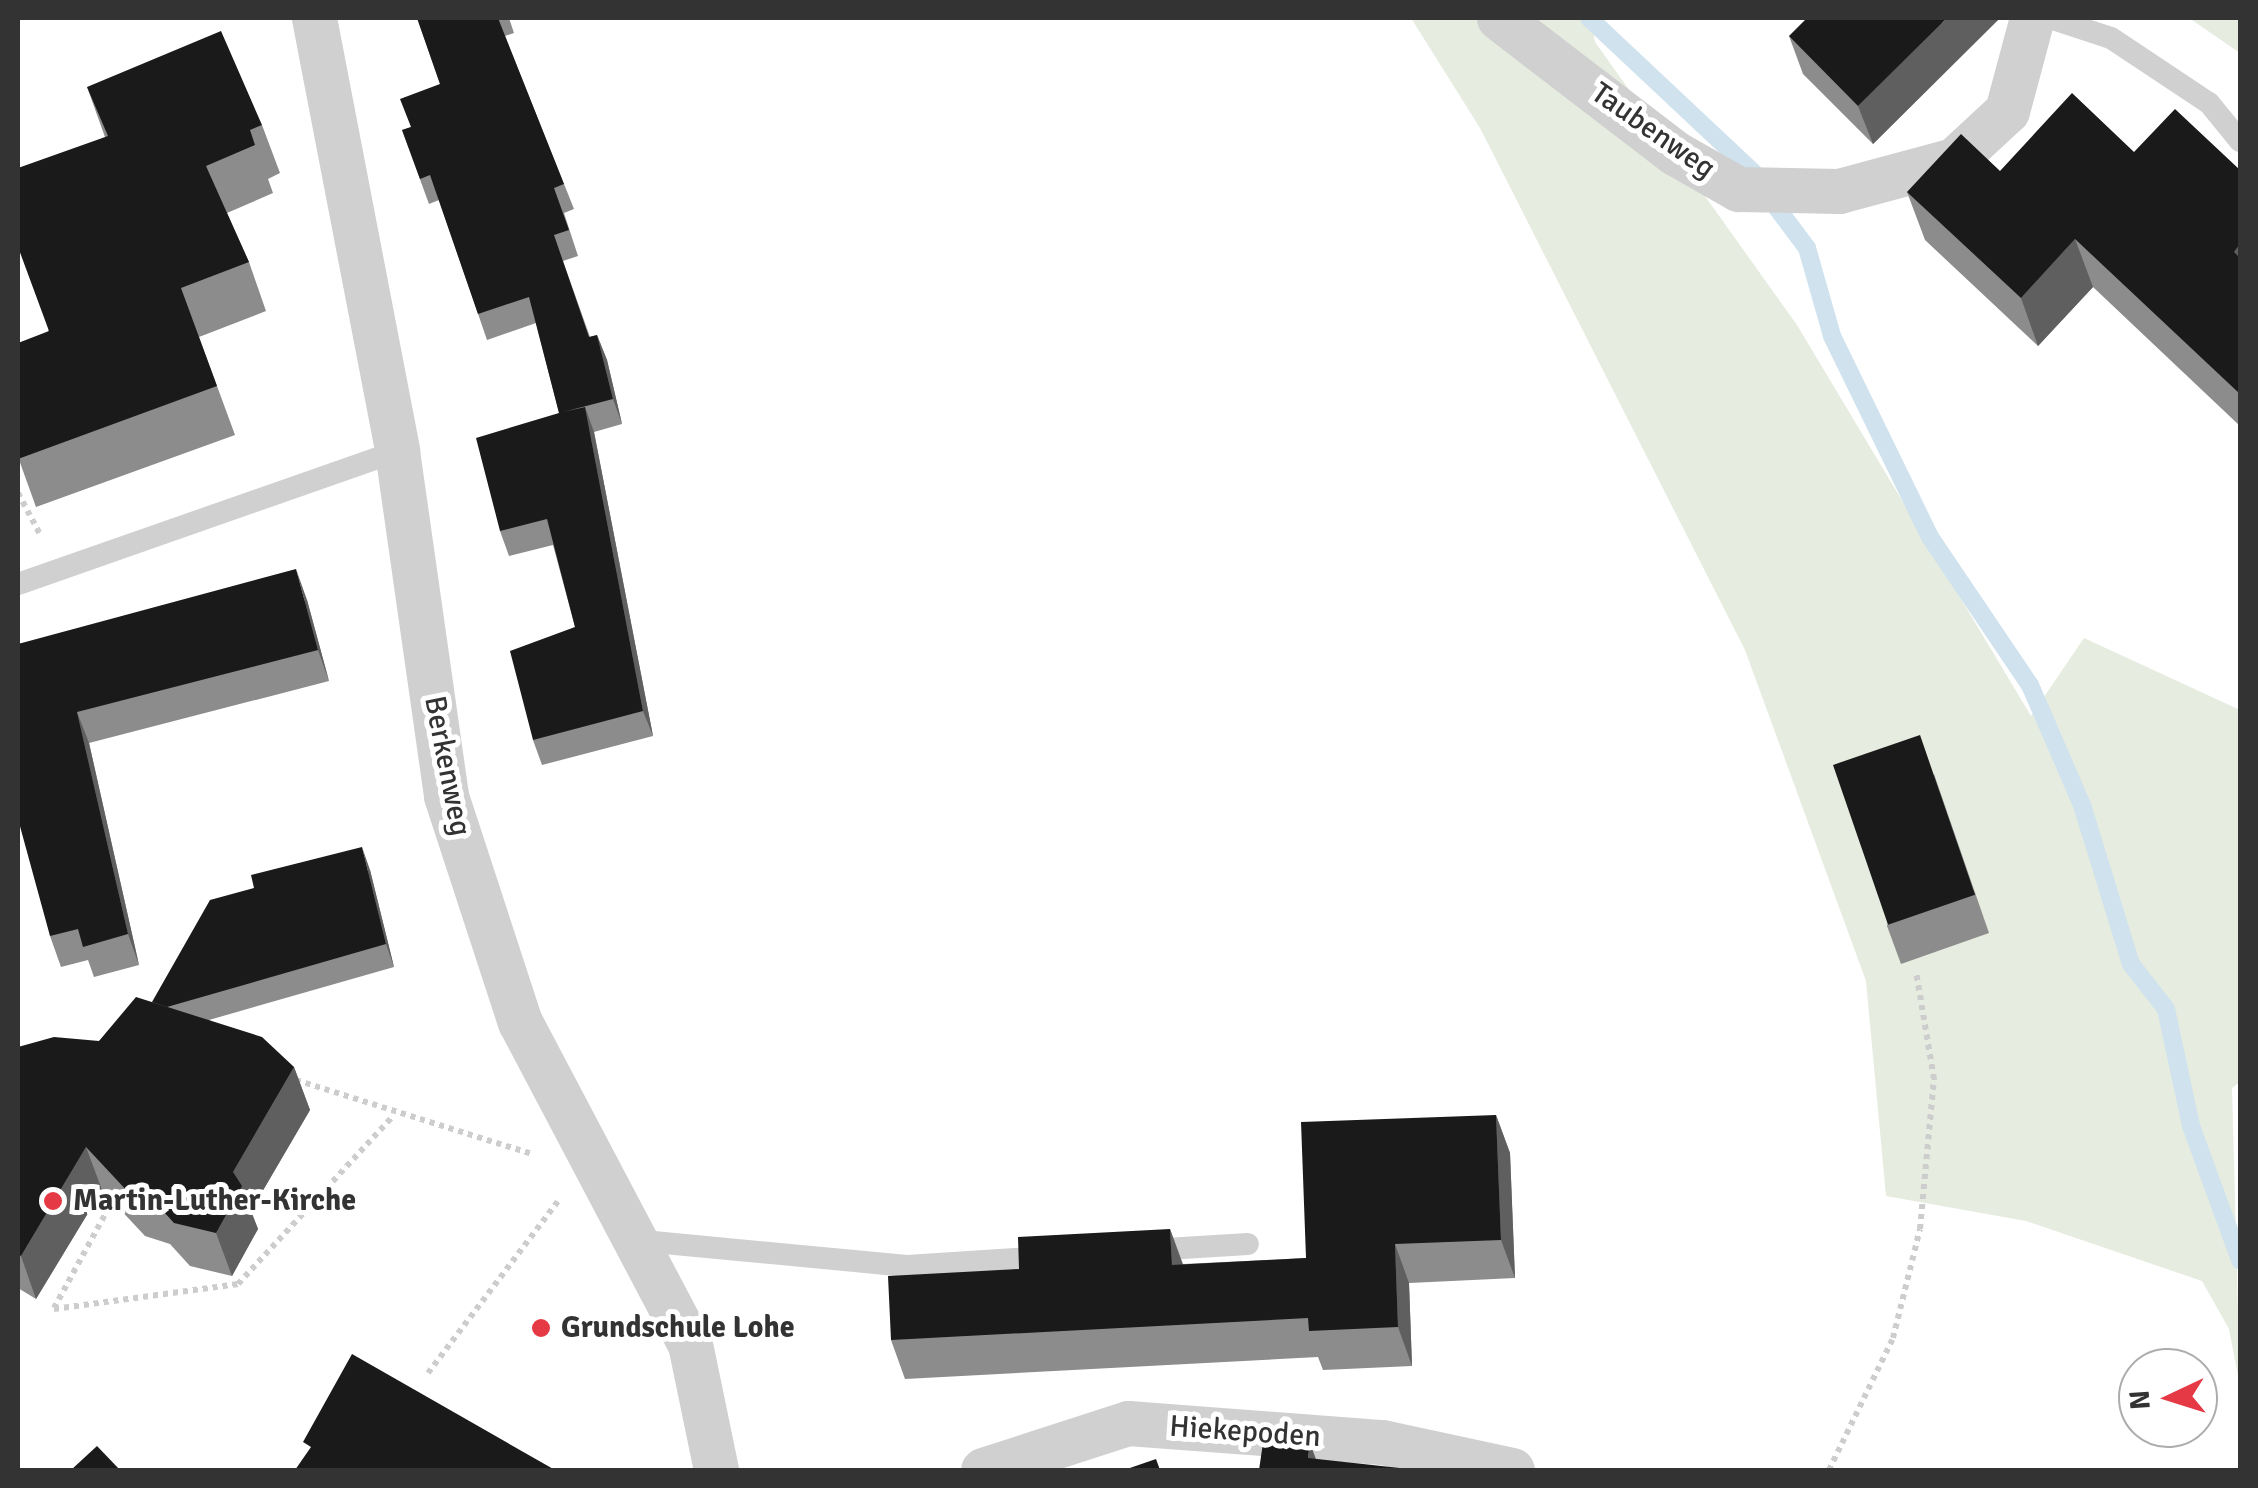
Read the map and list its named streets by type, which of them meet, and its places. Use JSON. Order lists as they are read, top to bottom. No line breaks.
{"streets":{"street":["Taubenweg","Berkenweg","Hiekepoden"]},"places":["Martin-Luther-Kirche","Grundschule Lohe"],"north":"left"}
